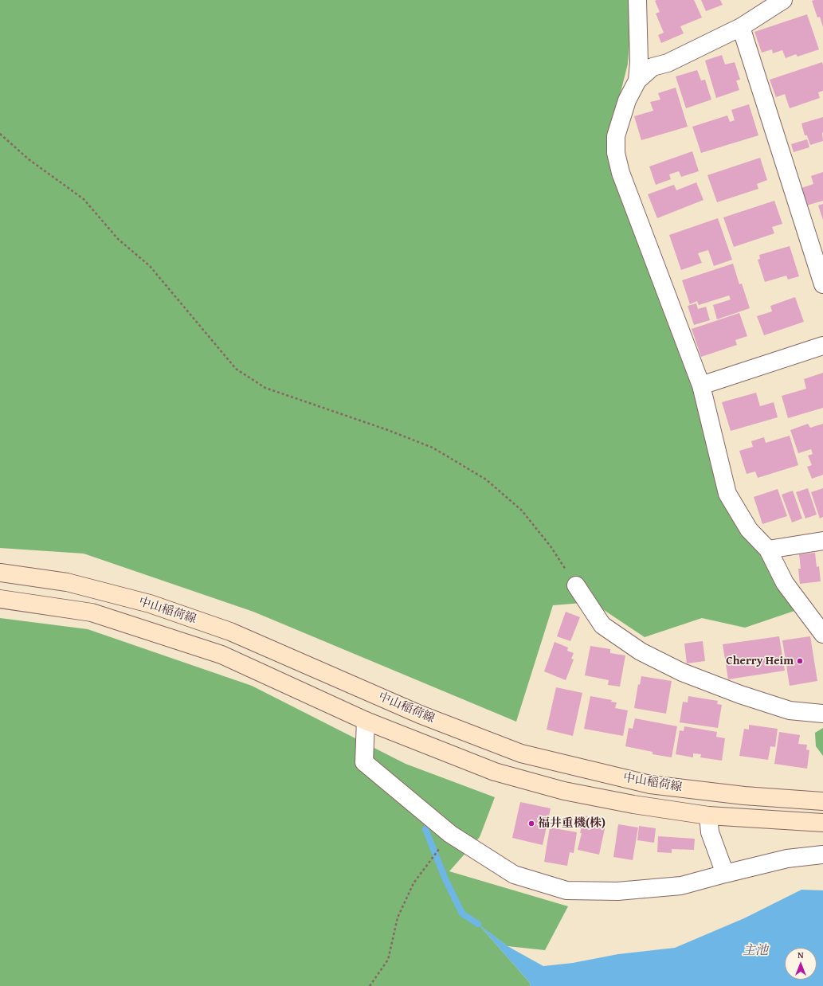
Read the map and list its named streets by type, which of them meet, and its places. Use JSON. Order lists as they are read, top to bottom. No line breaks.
{"streets":{"main road":["中山稲荷線"]},"water":["主池"],"places":["Cherry Heim","福井重機(株)"],"north":"top"}
